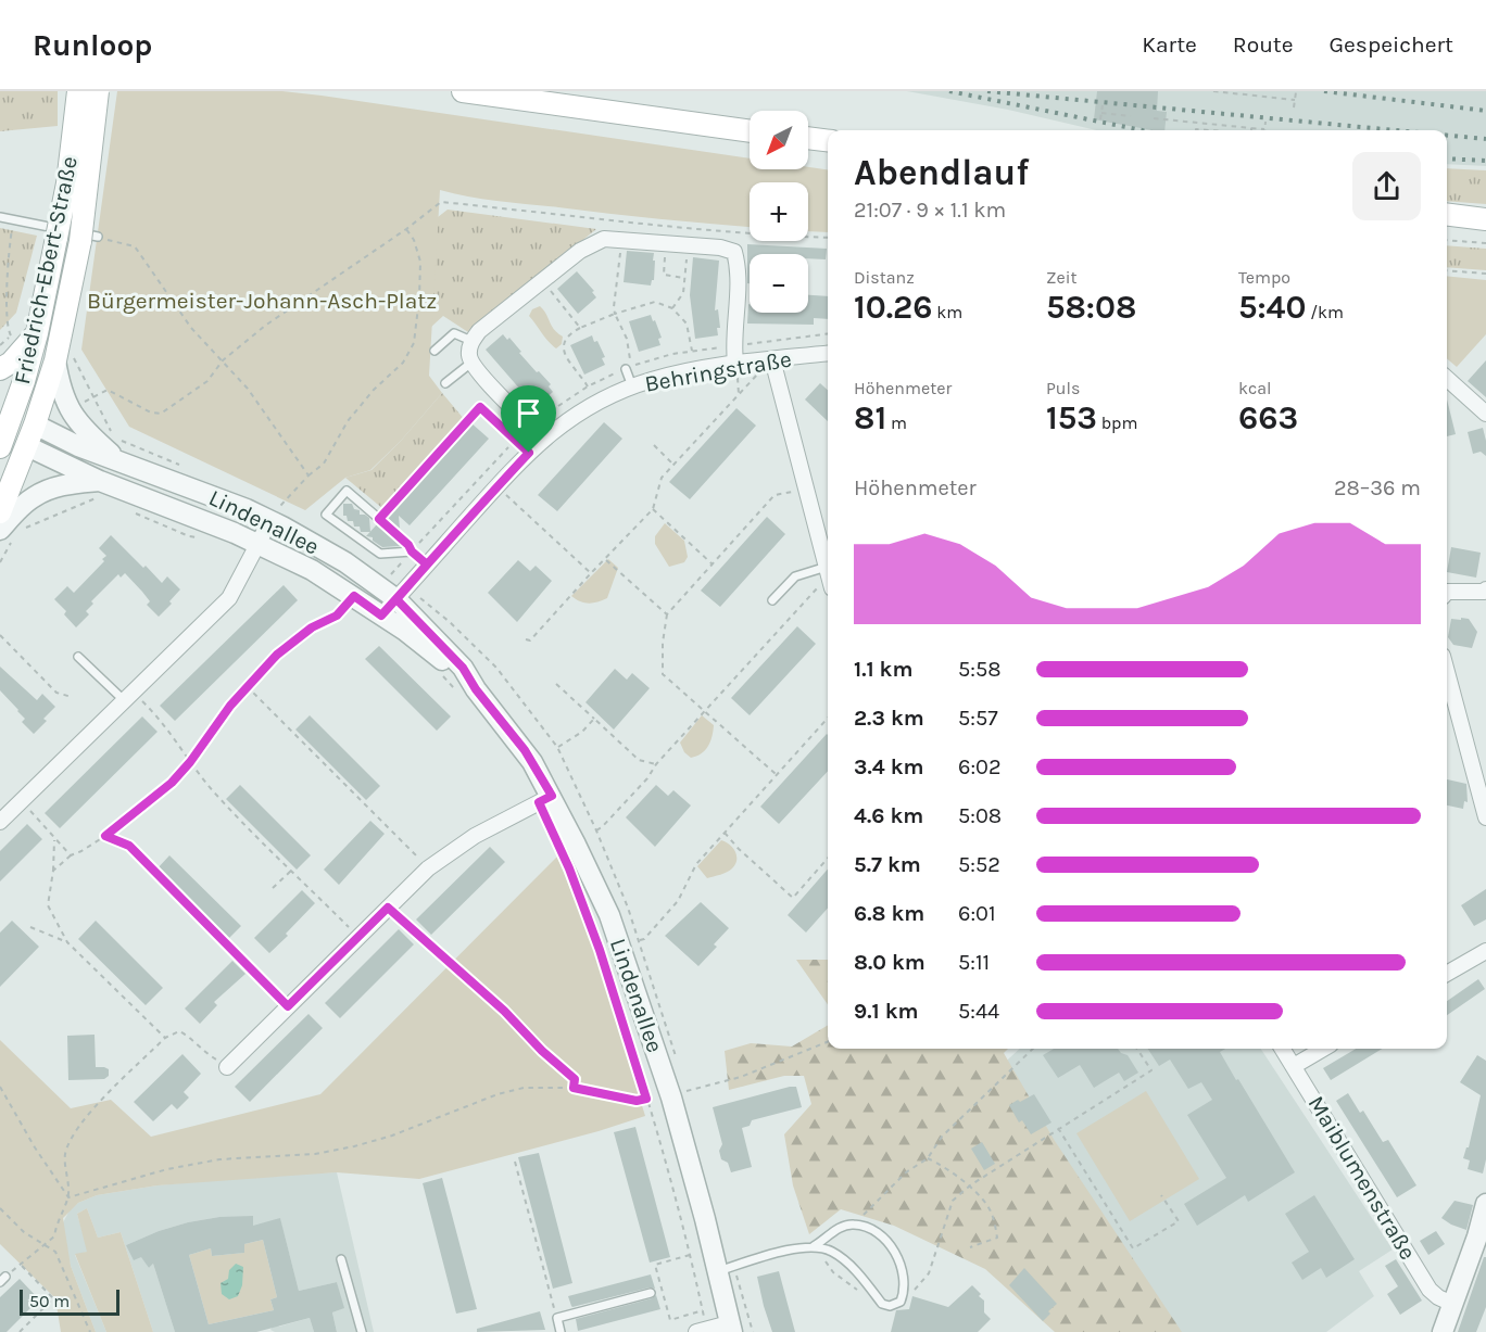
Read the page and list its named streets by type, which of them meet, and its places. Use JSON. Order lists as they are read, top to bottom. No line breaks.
{"streets":{"main road":["Friedrich-Ebert-Straße","Lindenallee"],"street":["Behringstraße","Maiblumenstraße"]},"crossings":[["Friedrich-Ebert-Straße","Lindenallee"],["Behringstraße","Lindenallee"]],"parks":["Bürgermeister-Johann-Asch-Platz"],"scale_bar":"50 m","north":"bottom left","page":{"header":"Runloop","nav":["Karte","Route","Gespeichert"],"map_buttons":["+","−"],"heading":["Abendlauf","21:07 · 9 × 1.1 km"],"stats":[["Distanz","10.26 km"],["Zeit","58:08"],["Tempo","5:40 /km"],["Höhenmeter","81 m"],["Puls","153 bpm"],["kcal","663"]],"chart":["Höhenmeter","28–36 m"],"list":[{"name":"1.1 km","note":"5:58"},{"name":"2.3 km","note":"5:57"},{"name":"3.4 km","note":"6:02"},{"name":"4.6 km","note":"5:08"},{"name":"5.7 km","note":"5:52"},{"name":"6.8 km","note":"6:01"},{"name":"8.0 km","note":"5:11"},{"name":"9.1 km","note":"5:44"}],"scale":"50 m"}}
